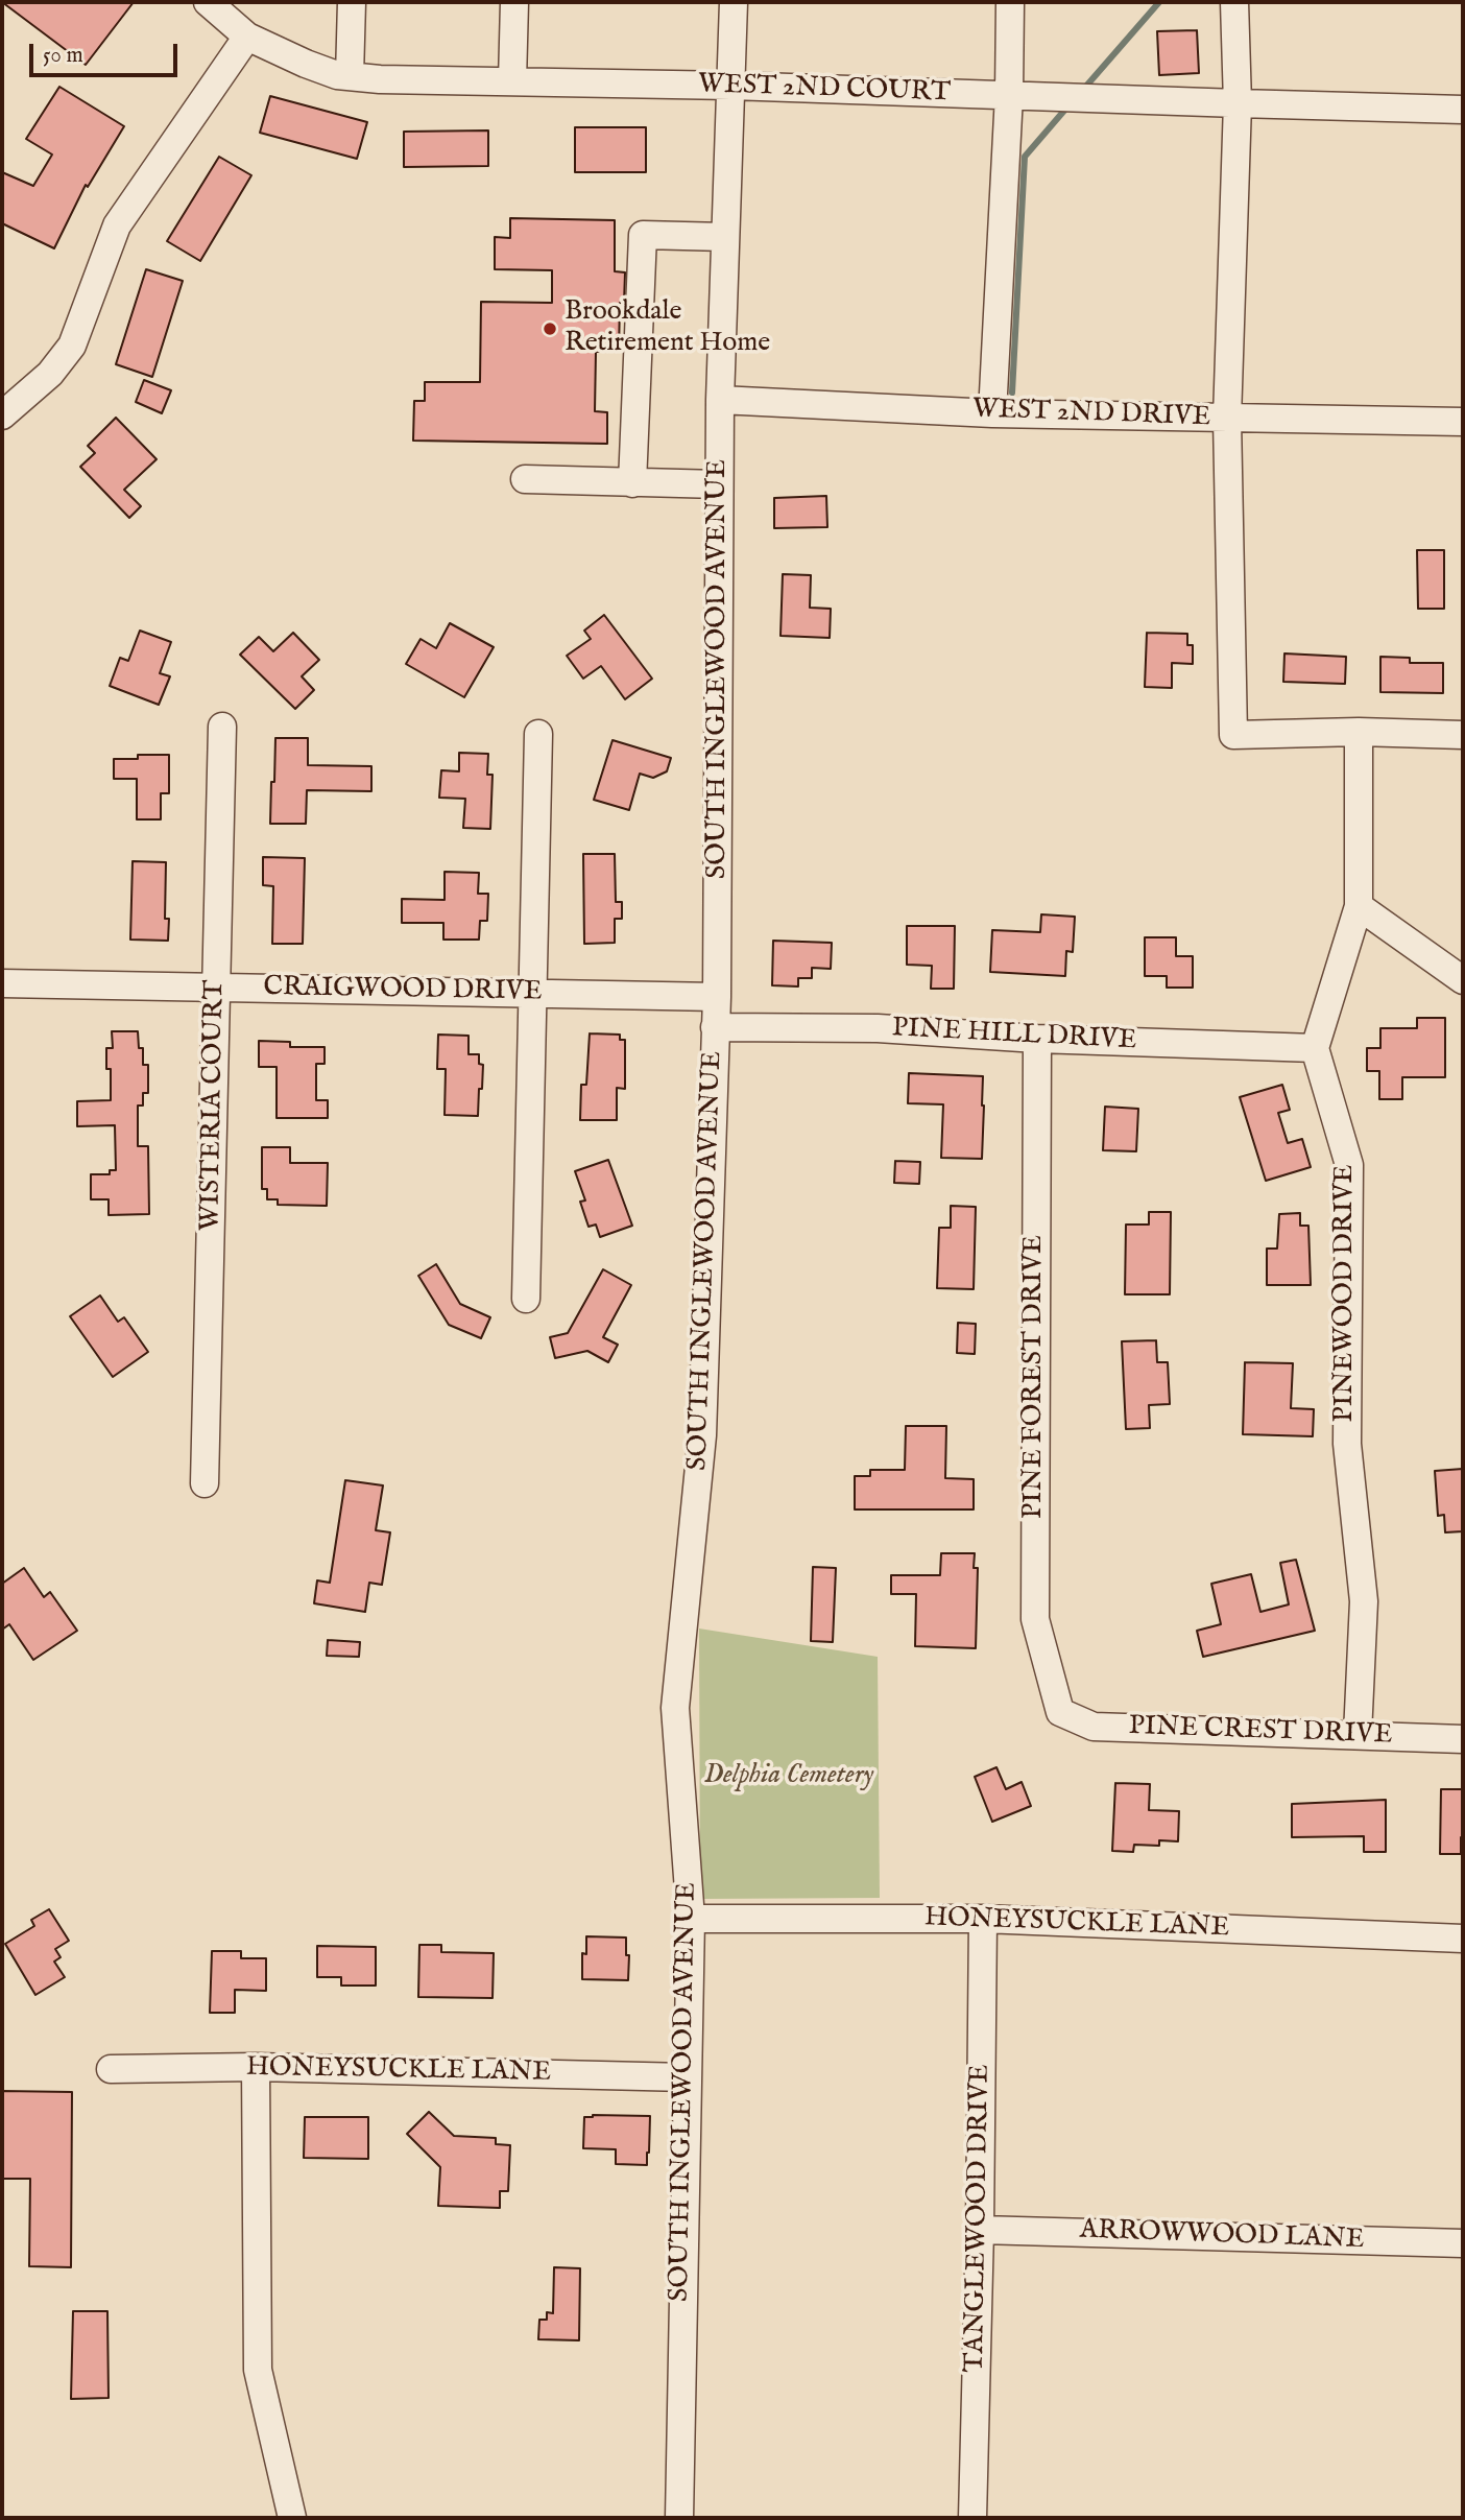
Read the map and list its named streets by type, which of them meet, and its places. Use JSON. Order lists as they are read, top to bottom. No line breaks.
{"streets":{"street":["WEST 2ND COURT","WEST 2ND DRIVE","SOUTH INGLEWOOD AVENUE","CRAIGWOOD DRIVE","PINE HILL DRIVE","WISTERIA COURT","PINEWOOD DRIVE","PINE FOREST DRIVE","PINE CREST DRIVE","HONEYSUCKLE LANE","TANGLEWOOD DRIVE","ARROWWOOD LANE"]},"crossings":[["WEST 2ND COURT","SOUTH INGLEWOOD AVENUE"],["WEST 2ND DRIVE","SOUTH INGLEWOOD AVENUE"],["SOUTH INGLEWOOD AVENUE","CRAIGWOOD DRIVE"],["SOUTH INGLEWOOD AVENUE","PINE HILL DRIVE"],["SOUTH INGLEWOOD AVENUE","HONEYSUCKLE LANE"],["CRAIGWOOD DRIVE","WISTERIA COURT"],["PINE HILL DRIVE","PINEWOOD DRIVE"],["PINE HILL DRIVE","PINE FOREST DRIVE"],["PINEWOOD DRIVE","PINE CREST DRIVE"],["PINE FOREST DRIVE","PINE CREST DRIVE"],["HONEYSUCKLE LANE","TANGLEWOOD DRIVE"],["TANGLEWOOD DRIVE","ARROWWOOD LANE"]],"parks":["Delphia Cemetery"],"places":["Brookdale Retirement Home"],"scale_bar":"50 m"}
